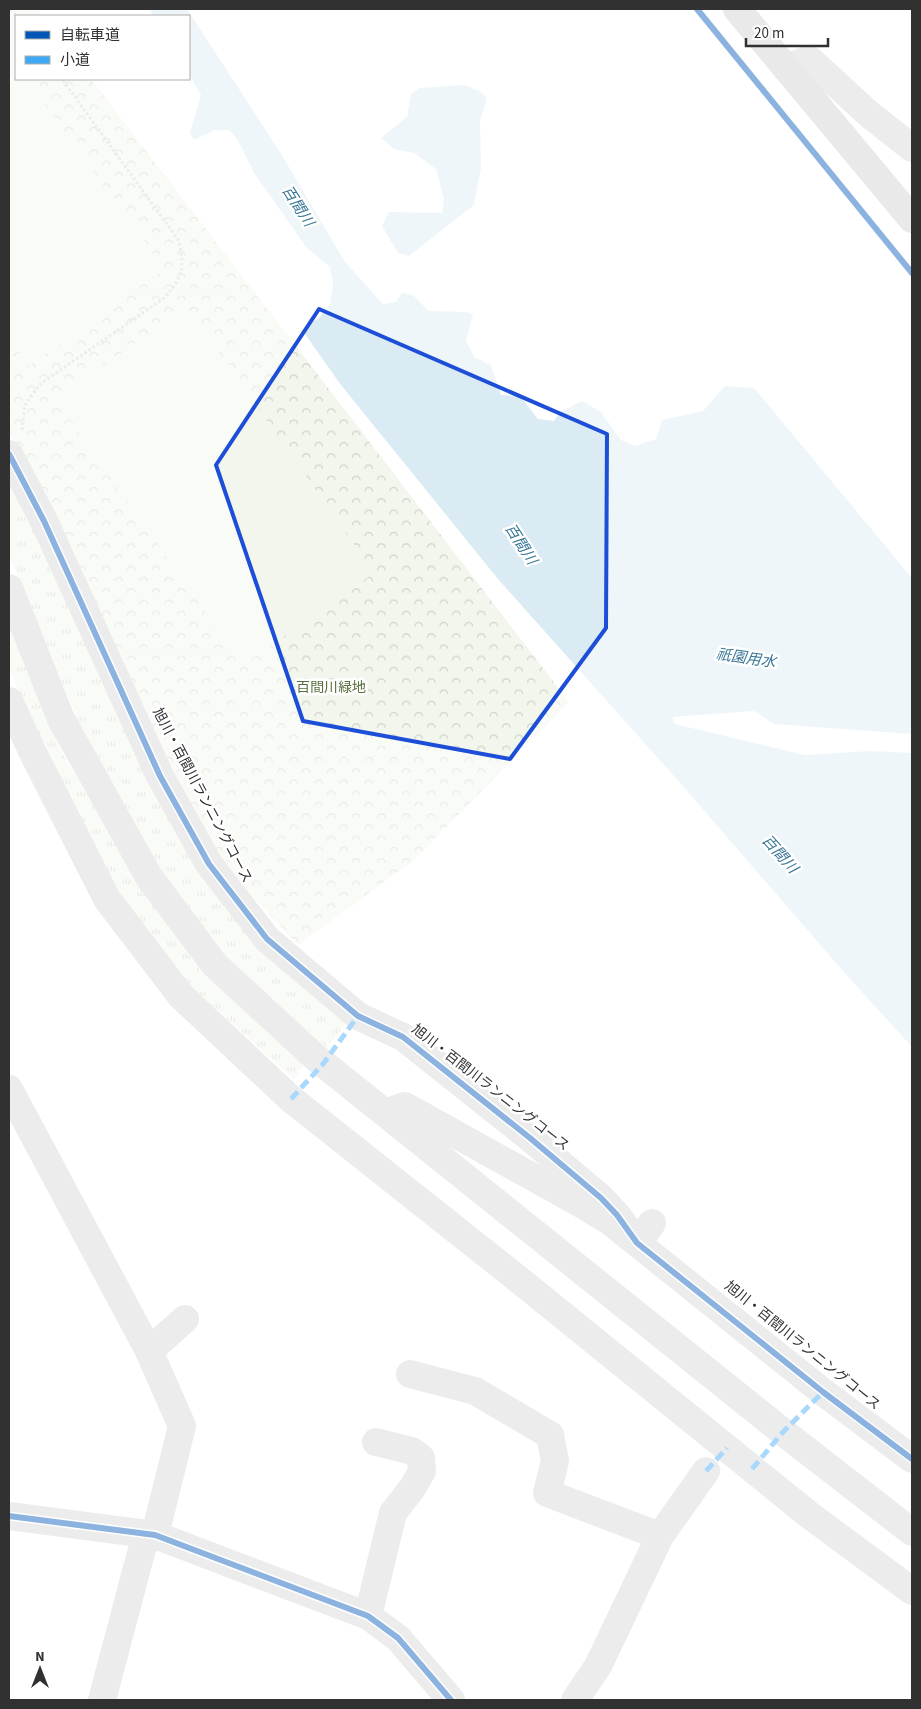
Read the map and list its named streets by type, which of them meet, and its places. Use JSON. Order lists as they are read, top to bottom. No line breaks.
{"streets":{"cycle path":["旭川・百間川ランニングコース"]},"water":["百間川","祇園用水"],"parks":["百間川緑地"],"legend":["自転車道","小道"],"scale_bar":"20 m","north":"top"}
